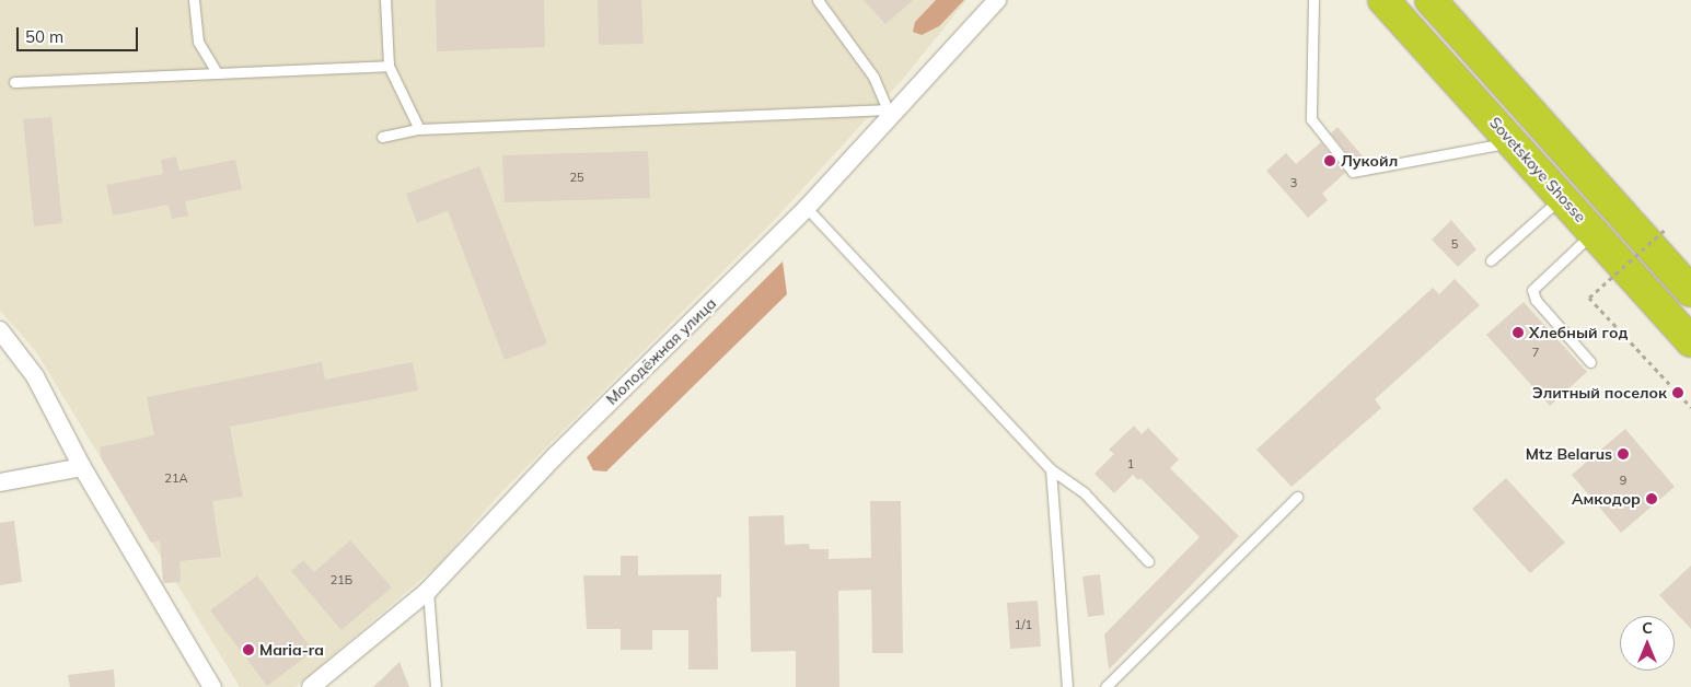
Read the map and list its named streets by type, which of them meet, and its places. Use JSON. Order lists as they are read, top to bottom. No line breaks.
{"streets":{"highway":["Sovetskoye Shosse"],"street":["Молодёжная улица"]},"places":["Лукойл","Хлебный год","Элитный поселок","Mtz Belarus","Амкодор","Maria-ra"],"house_numbers":["25","3","5","7","1","21А","9","21Б","1/1"],"scale_bar":"50 m","north":"top"}
